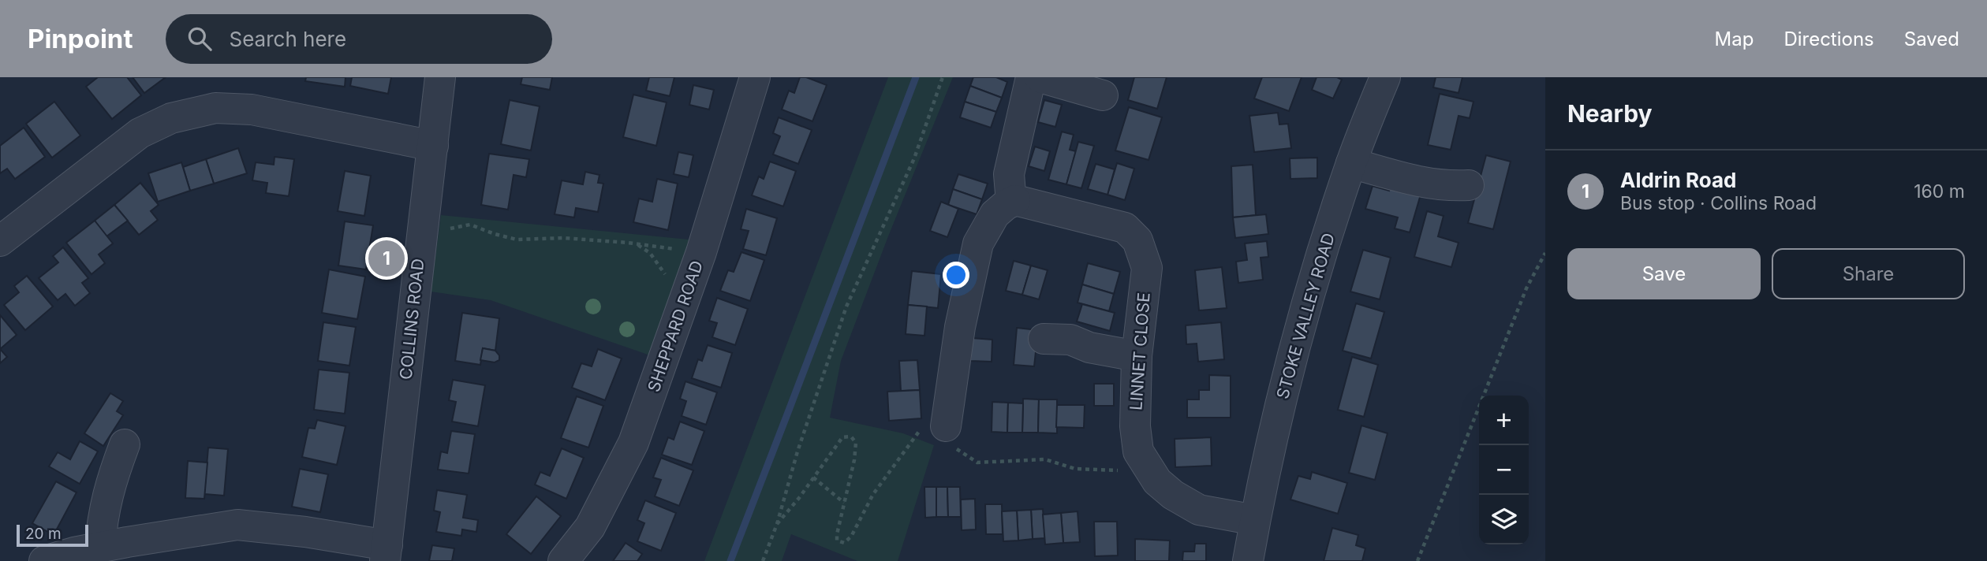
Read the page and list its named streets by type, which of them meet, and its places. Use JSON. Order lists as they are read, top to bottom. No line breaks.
{"streets":{"street":["STOKE VALLEY ROAD","COLLINS ROAD","SHEPPARD ROAD","LINNET CLOSE"]},"crossings":[["STOKE VALLEY ROAD","LINNET CLOSE"]],"scale_bar":"20 m","page":{"header":"Pinpoint","search":"Search here","nav":["Map","Directions","Saved"],"heading":"Nearby","list":[{"mark":"1","name":"Aldrin Road","note":"Bus stop · Collins Road","value":"160 m"}],"buttons":["Save","Share"],"pins":"1","map_buttons":["+","−"],"scale":"20 m"}}
